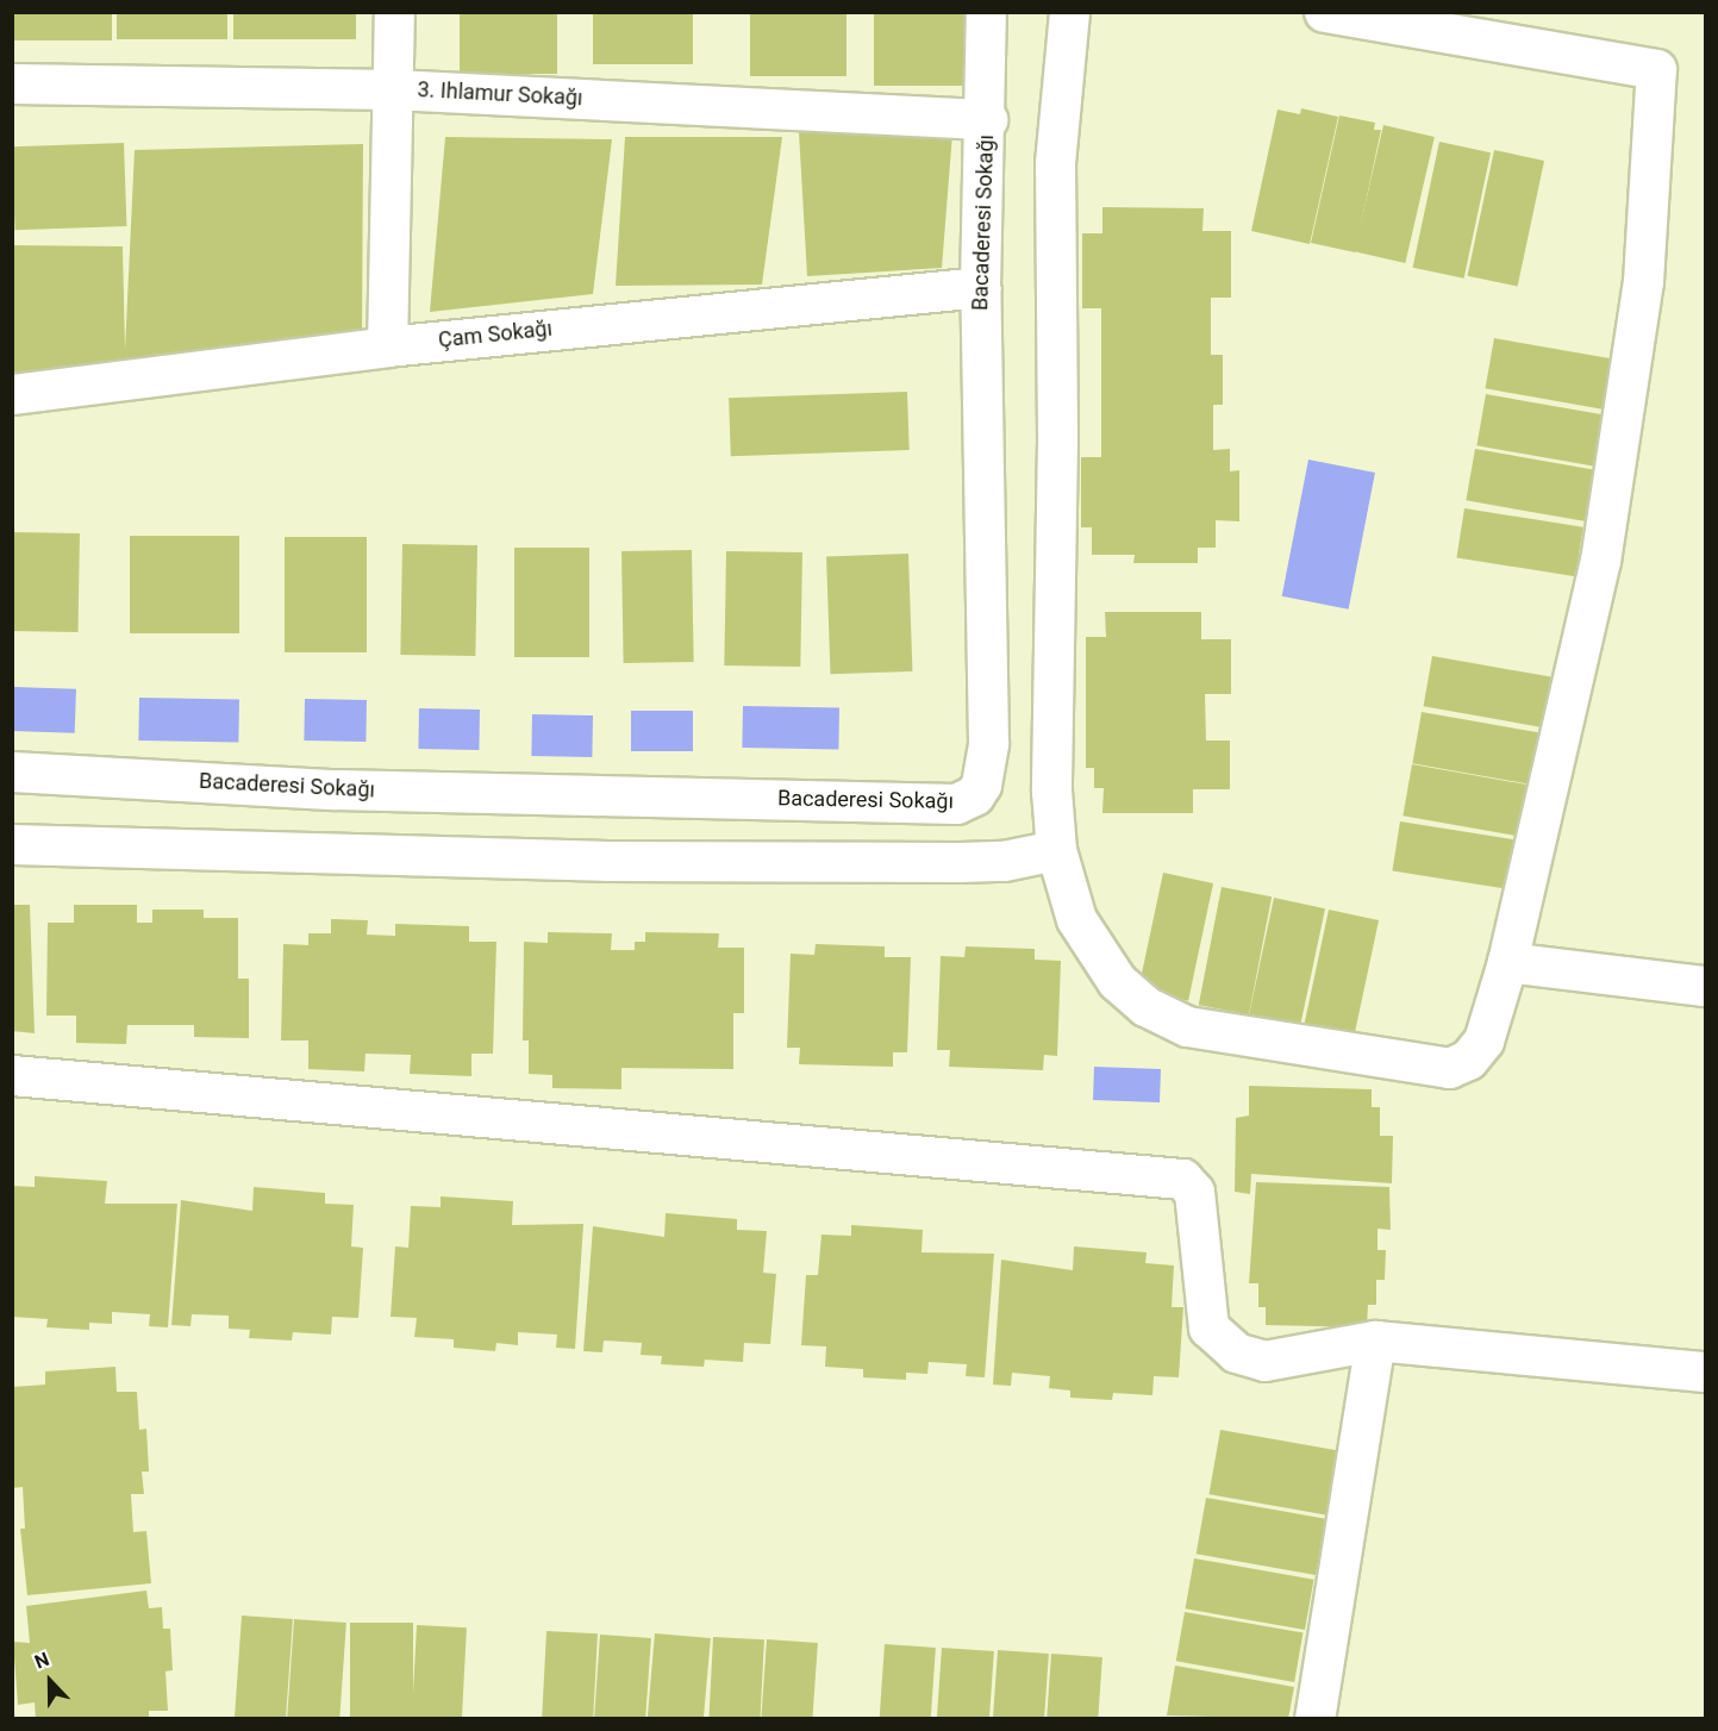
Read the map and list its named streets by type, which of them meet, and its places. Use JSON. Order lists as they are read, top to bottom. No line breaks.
{"streets":{"street":["3. Ihlamur Sokağı","Bacaderesi Sokağı","Çam Sokağı"]},"crossings":[["3. Ihlamur Sokağı","Bacaderesi Sokağı"],["Bacaderesi Sokağı","Çam Sokağı"]],"north":"top"}
